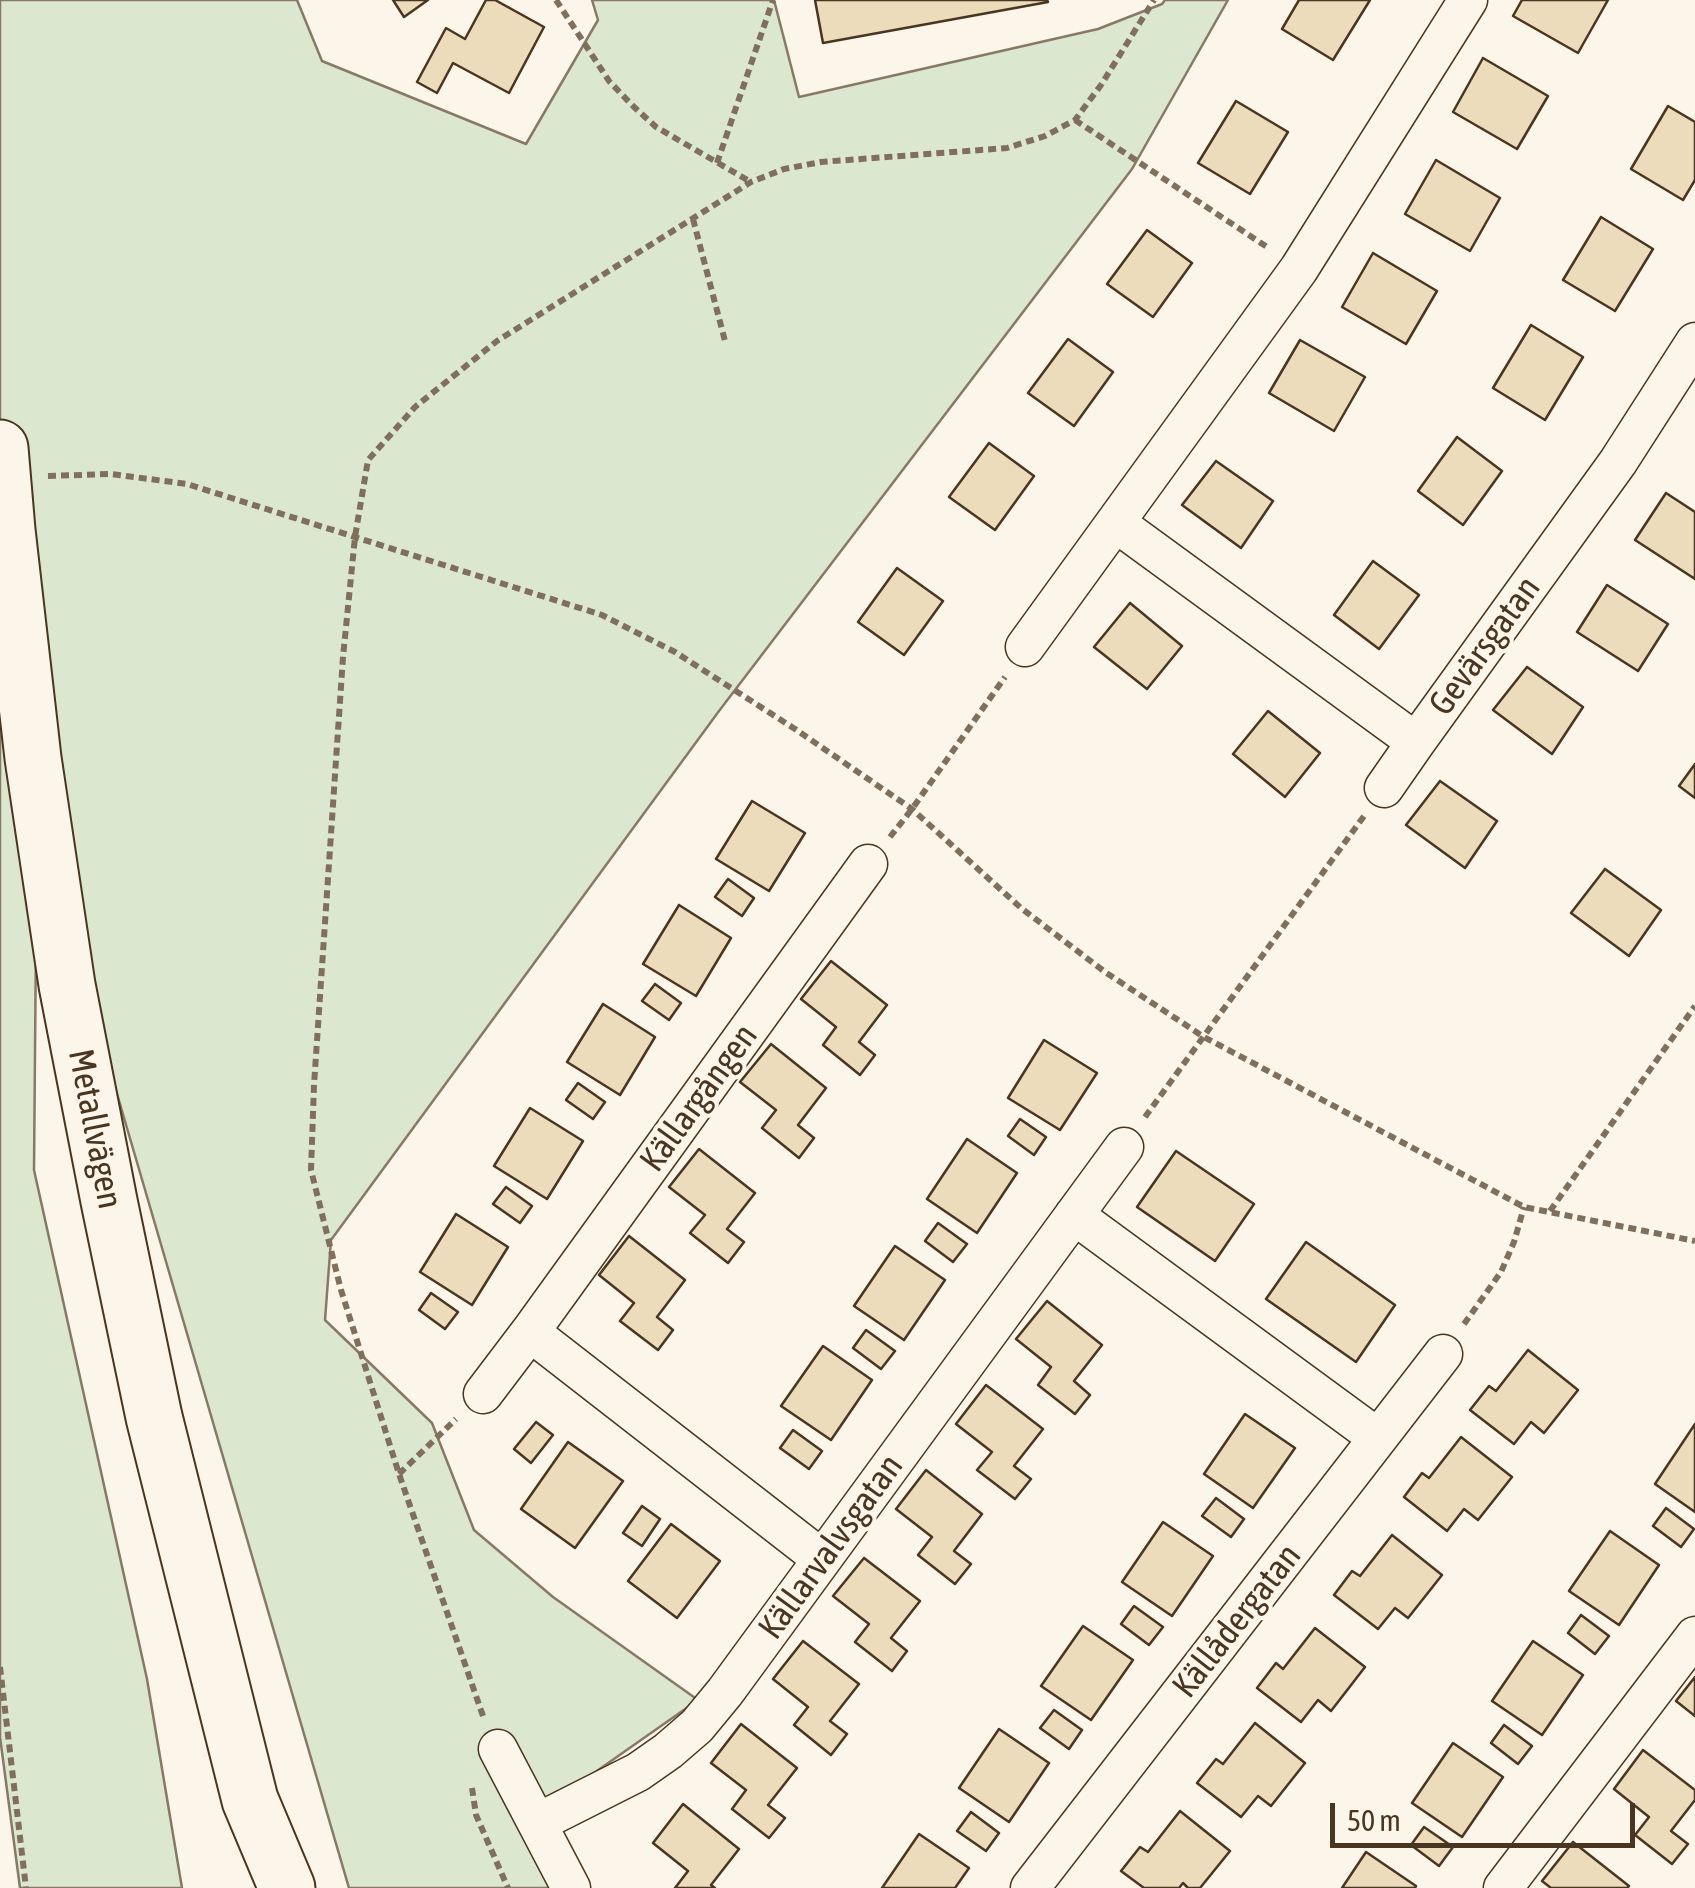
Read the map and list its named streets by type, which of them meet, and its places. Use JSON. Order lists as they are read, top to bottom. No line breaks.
{"streets":{"main road":["Metallvägen"],"street":["Gevärsgatan","Källargången","Källarvalvsgatan","Källådergatan"]},"scale_bar":"50 m"}
